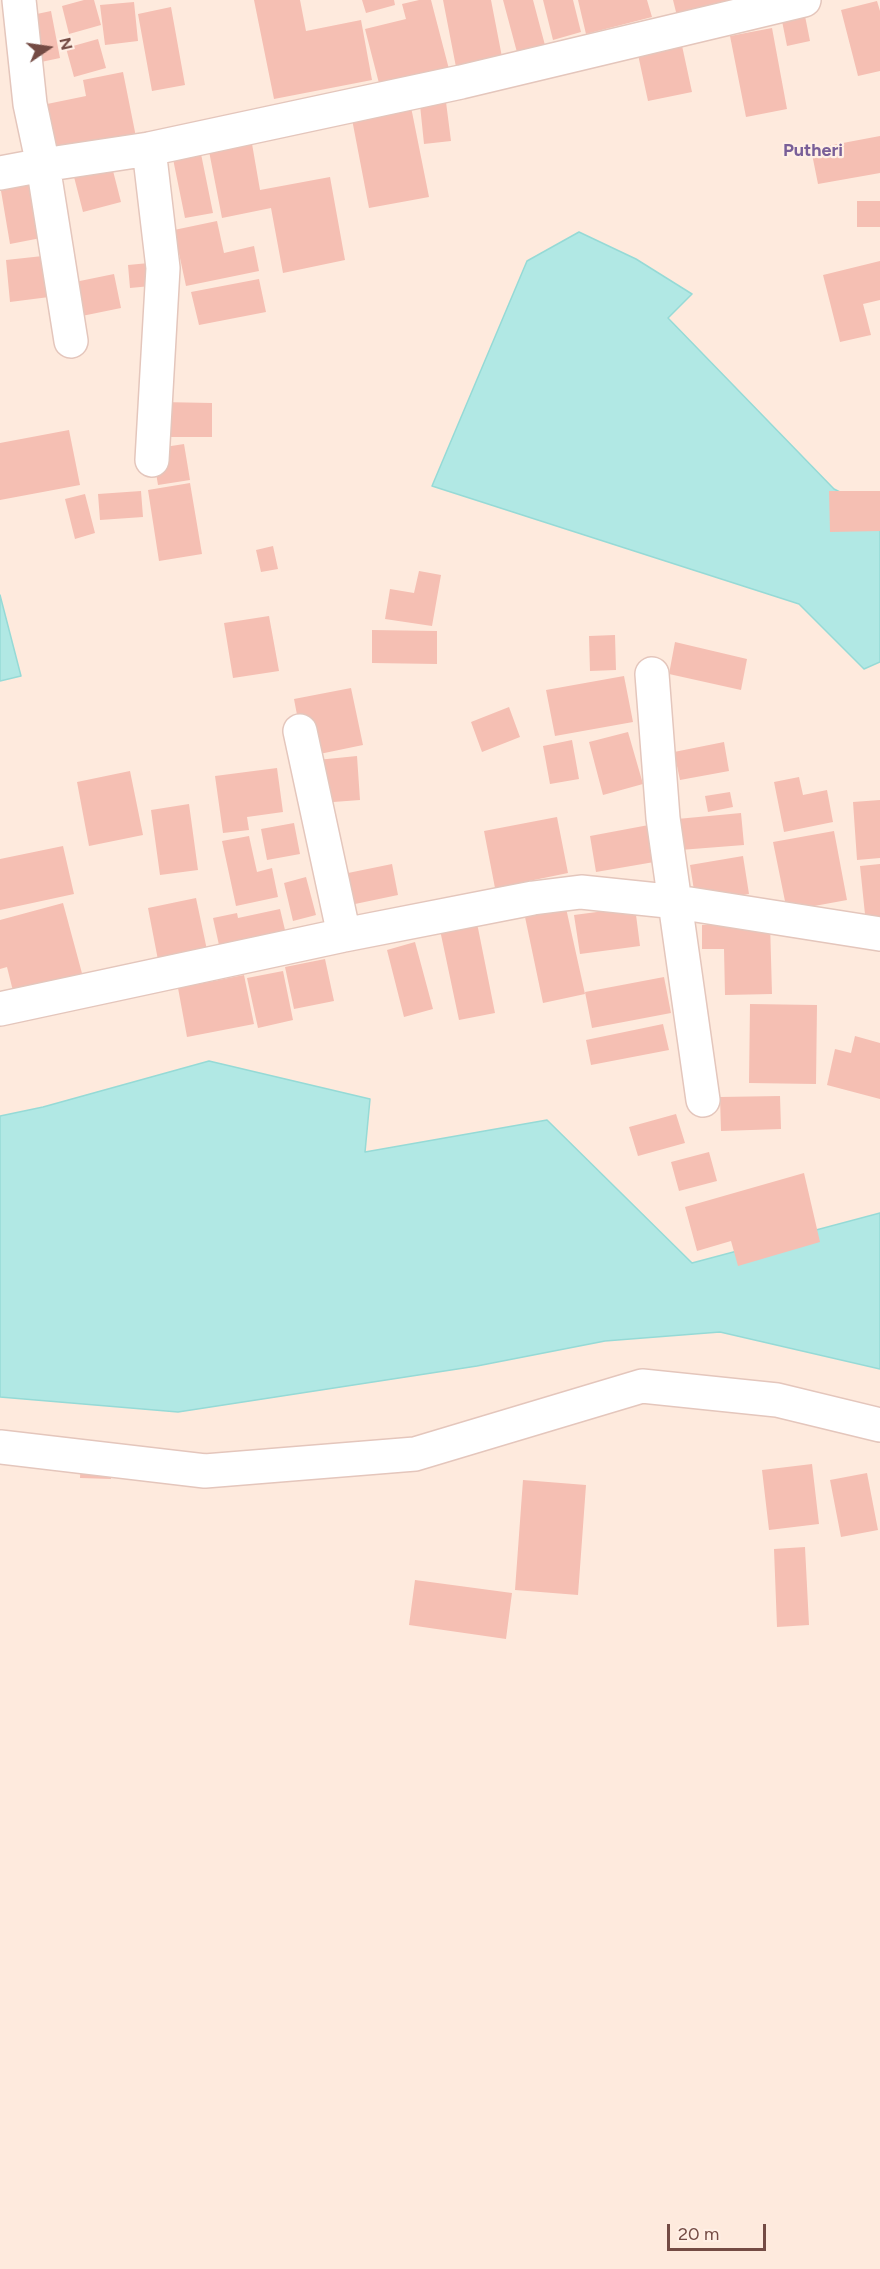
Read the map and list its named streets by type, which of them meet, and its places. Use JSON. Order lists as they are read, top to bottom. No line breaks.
{"districts":["Putheri"],"scale_bar":"20 m","north":"right"}
